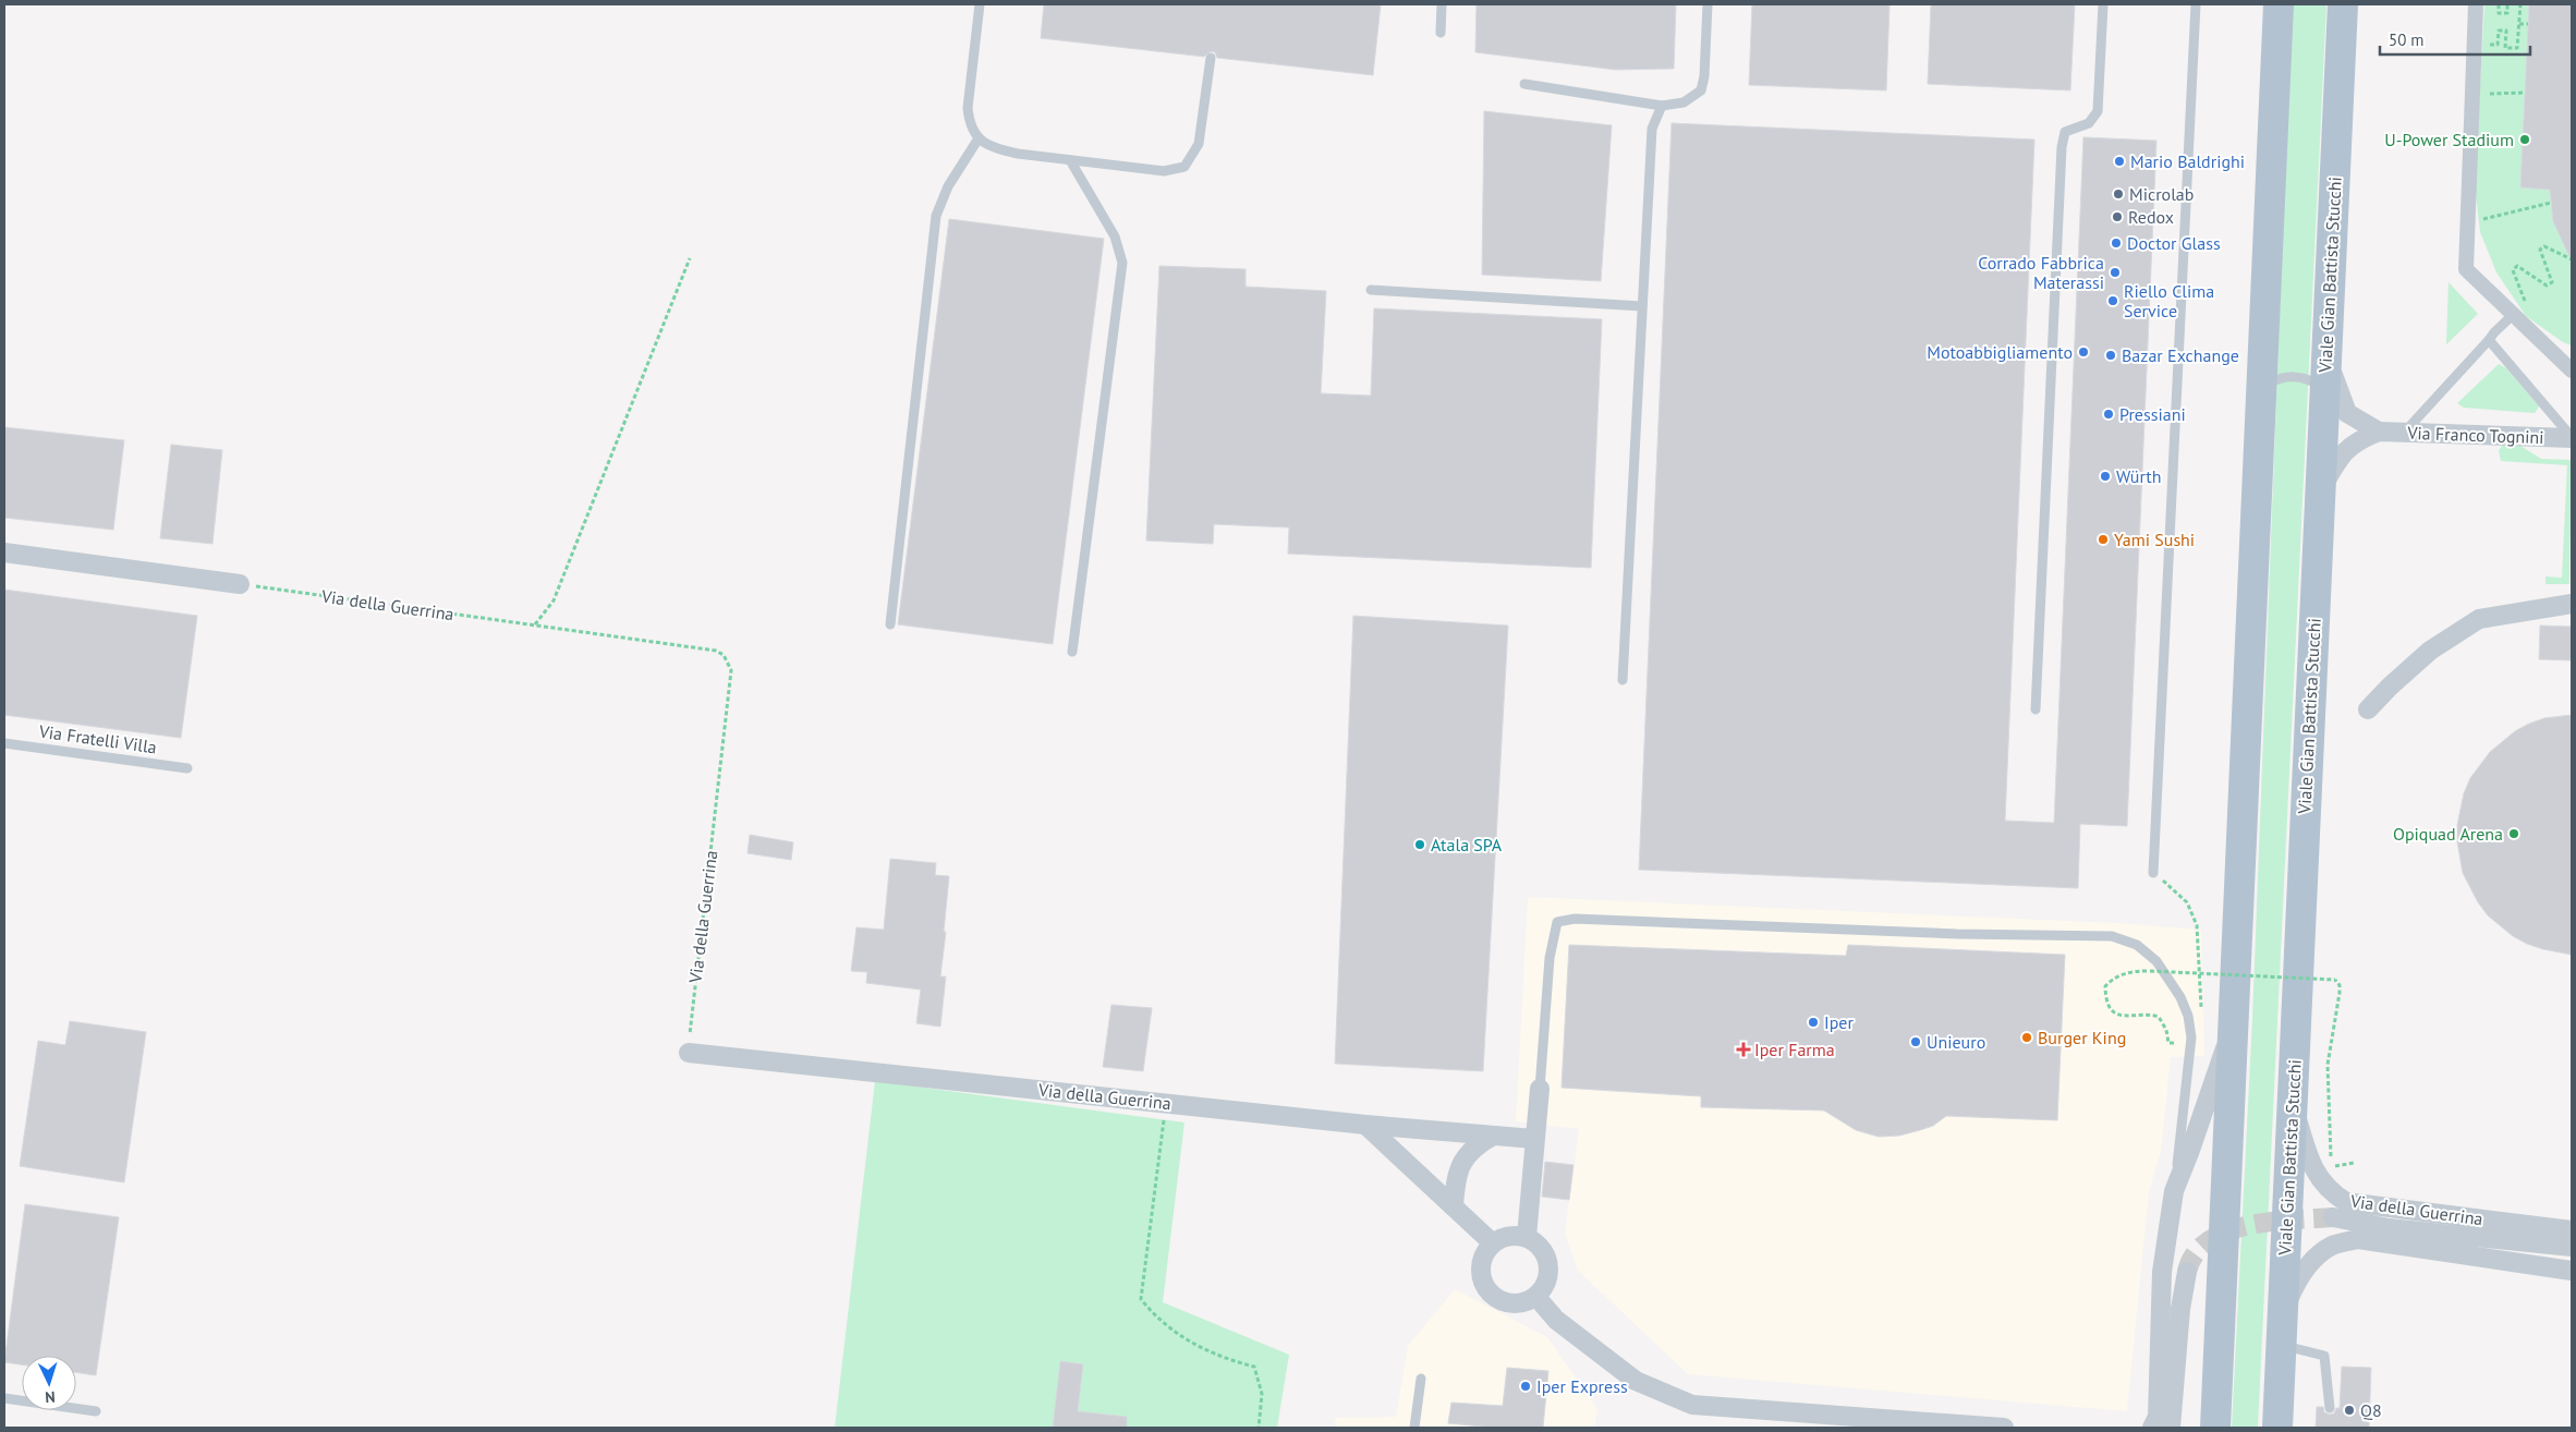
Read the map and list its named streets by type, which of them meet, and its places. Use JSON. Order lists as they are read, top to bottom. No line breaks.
{"streets":{"main road":["Viale Gian Battista Stucchi"],"street":["Via Franco Tognini","Via della Guerrina"],"lane":["Via Fratelli Villa"]},"crossings":[["Viale Gian Battista Stucchi","Via Franco Tognini"],["Viale Gian Battista Stucchi","Via della Guerrina"]],"places":{"other":["U-Power Stadium","Mario Baldrighi","Microlab","Redox","Doctor Glass","Corrado Fabbrica Materassi","Riello Clima Service","Motoabbigliamento","Bazar Exchange","Pressiani","Würth","Yami Sushi","Opiquad Arena","Atala SPA","Iper","Burger King","Unieuro","Iper Express","Q8"],"health":["Iper Farma"]},"scale_bar":"50 m","north":"bottom"}
